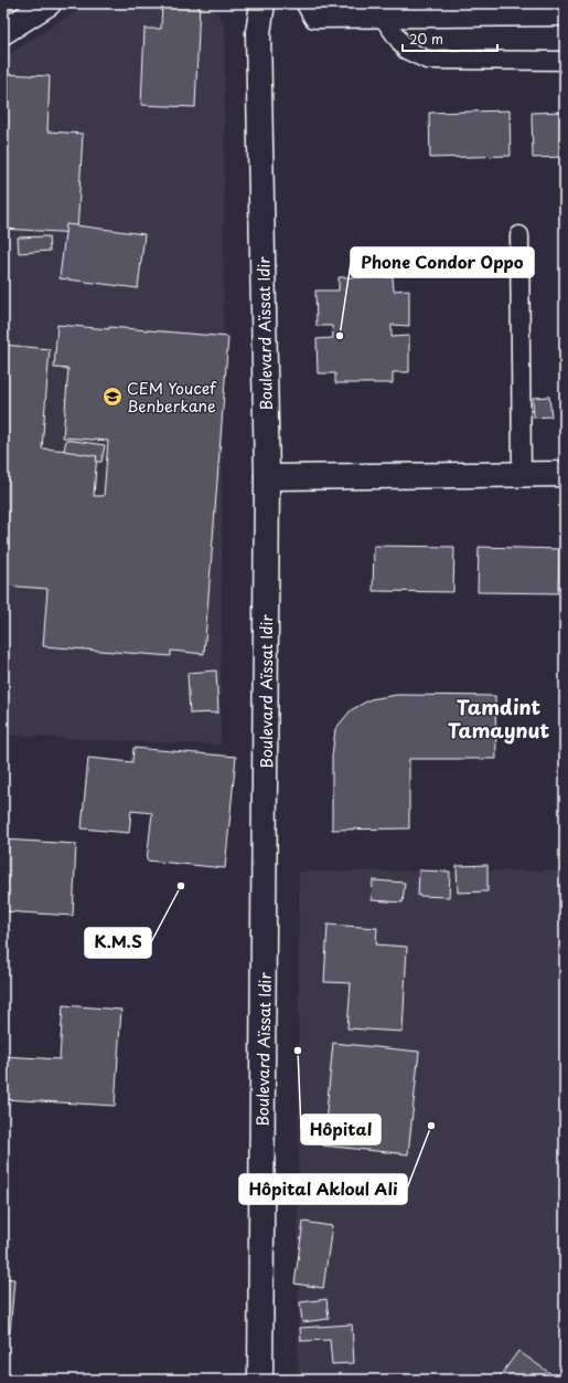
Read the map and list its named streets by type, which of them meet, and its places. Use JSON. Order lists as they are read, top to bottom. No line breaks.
{"streets":{"street":["Boulevard Aïssat Idir"]},"districts":["Tamdint Tamaynut"],"places":{"other":["Phone Condor Oppo","K.M.S","Hôpital","Hôpital Akloul Ali"],"school or university":["CEM Youcef Benberkane"]},"scale_bar":"20 m"}
